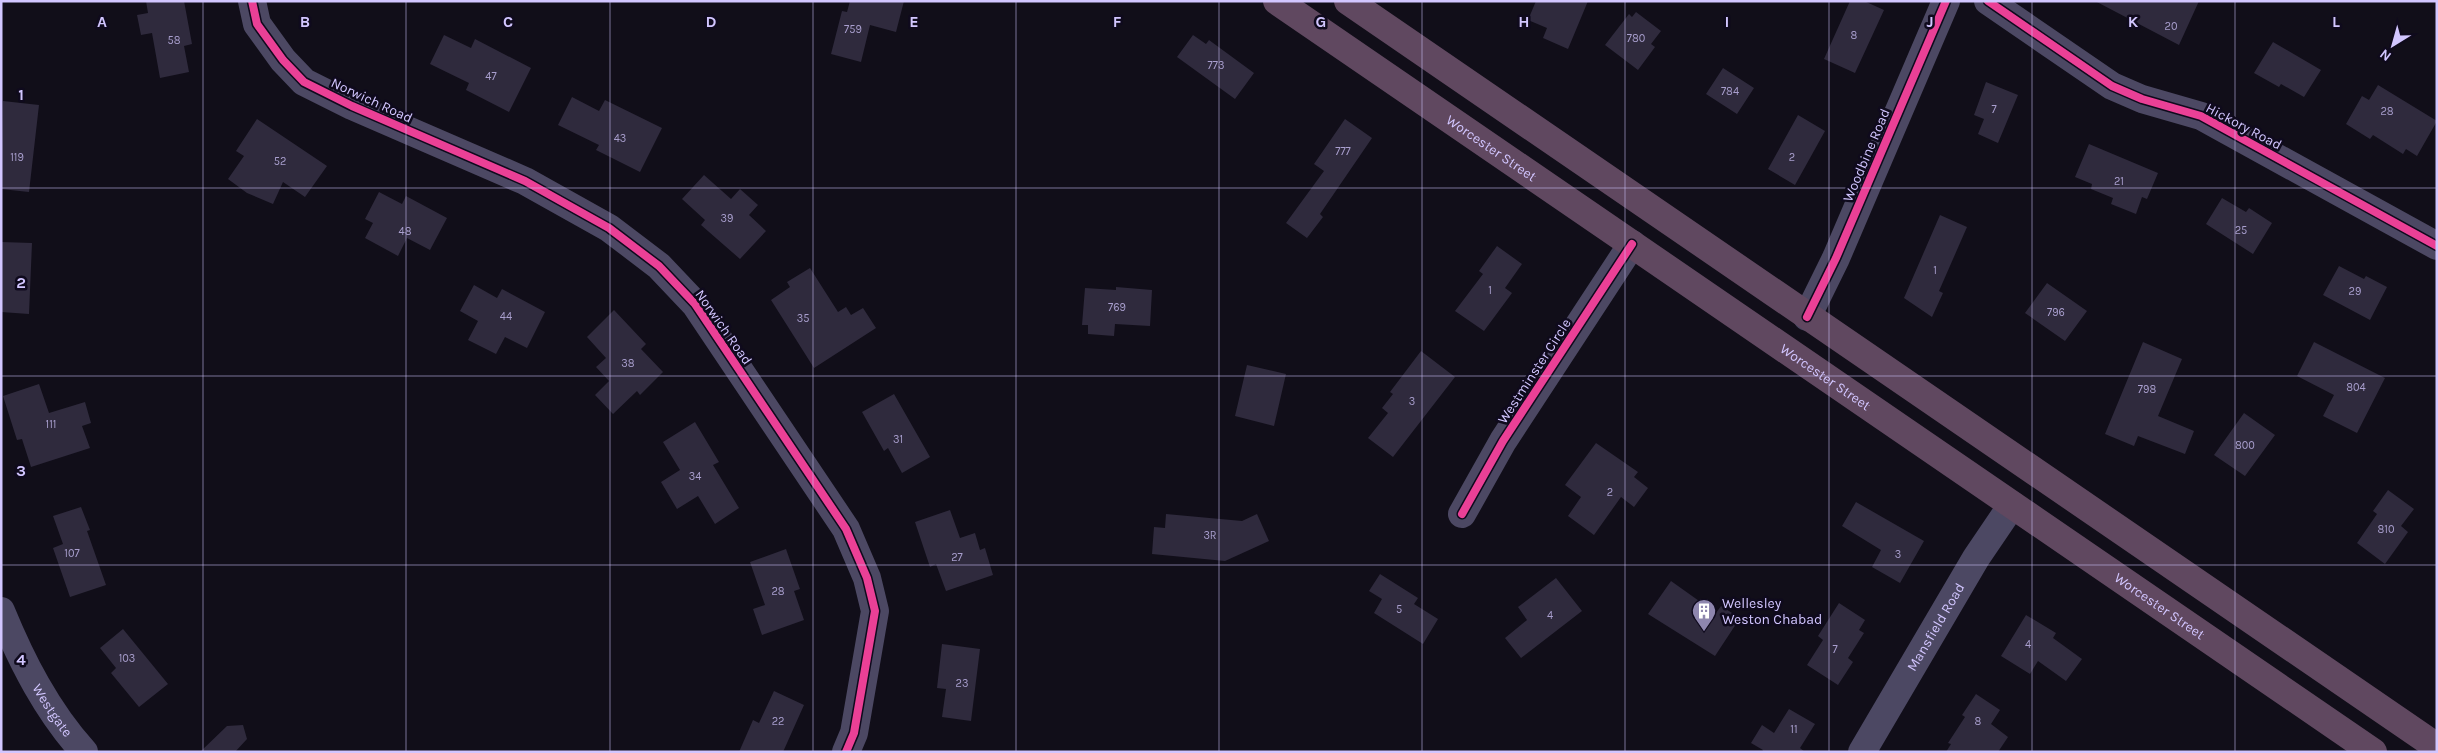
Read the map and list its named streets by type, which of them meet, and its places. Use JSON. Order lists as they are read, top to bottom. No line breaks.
{"streets":{"highway":["Worcester Street"],"street":["Norwich Road","Hickory Road","Woodbine Road","Westminster Circle","Mansfield Road","Westgate"]},"crossings":[["Worcester Street","Westminster Circle"],["Worcester Street","Mansfield Road"]],"places":{"building":["Wellesley Weston Chabad"]},"house_numbers":["20","759","8","780","58","773","47","784","7","28","43","777","119","2","52","21","39","25","48","1","1","29","769","796","44","35","38","804","798","3","111","31","800","34","2","810","3R","107","3","27","28","5","4","4","7","103","23","22","8","11"],"north":"bottom left","grid":{"columns":["A","B","C","D","E","F","G","H","I","J","K","L"],"rows":["1","2","3","4"]}}
